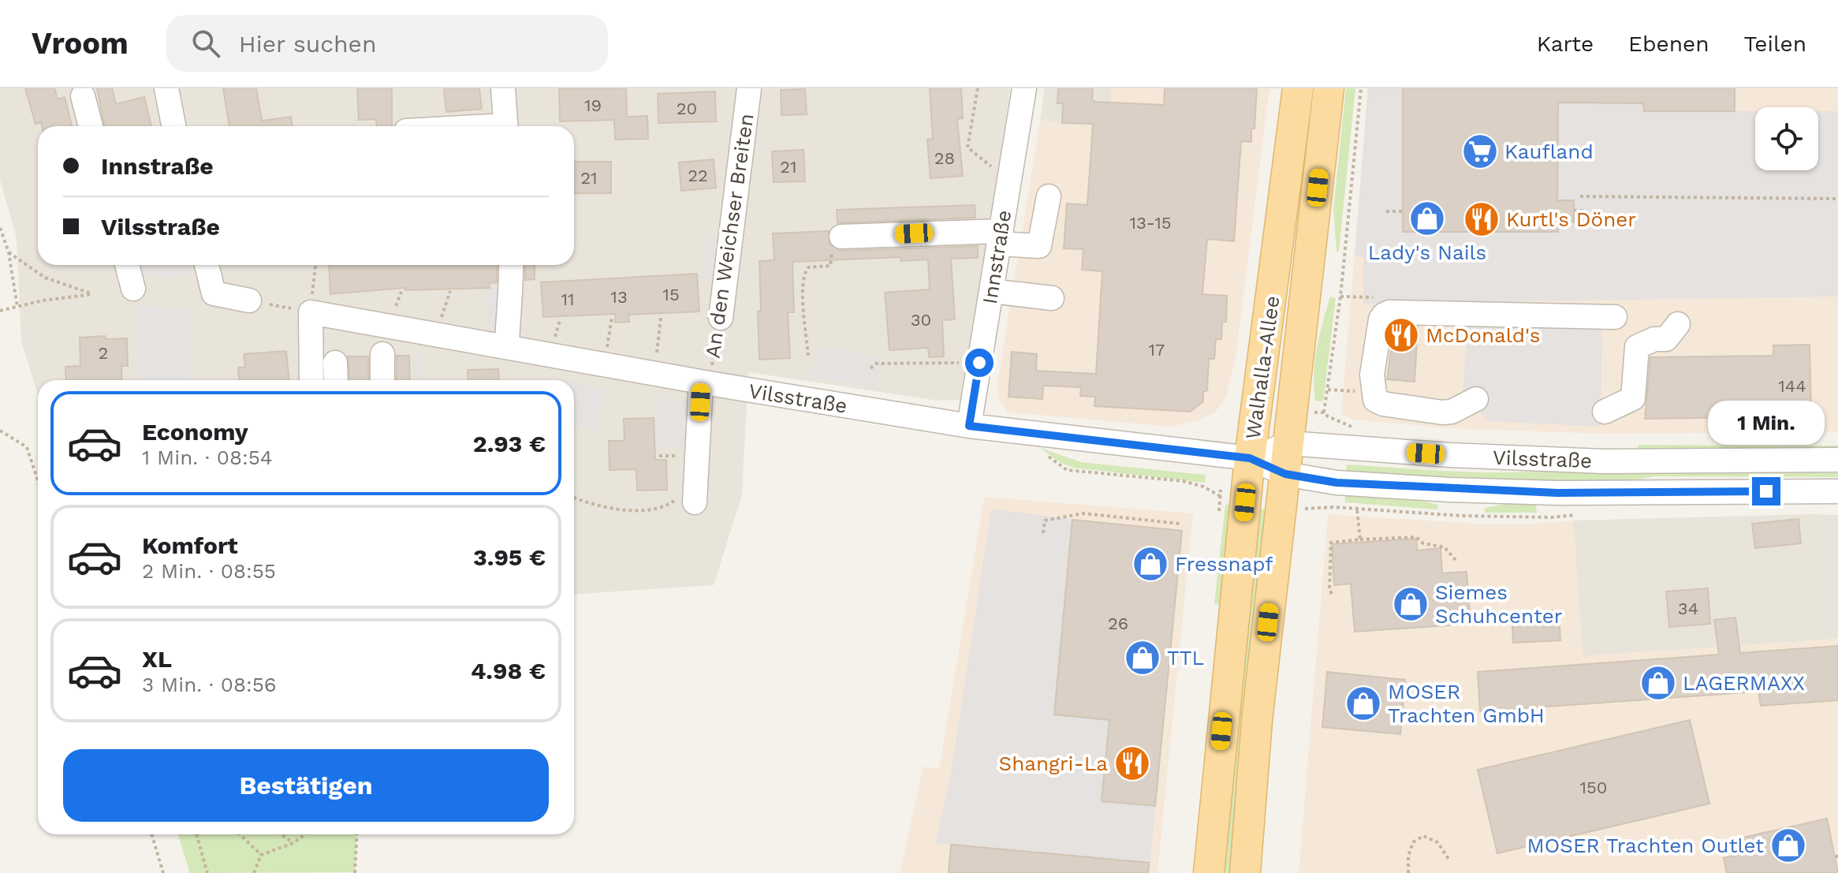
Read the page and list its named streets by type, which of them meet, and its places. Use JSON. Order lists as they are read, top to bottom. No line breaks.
{"streets":{"main road":["Walhalla-Allee"],"street":["An den Weichser Breiten","Innstraße","Vilsstraße"]},"crossings":[["An den Weichser Breiten","Vilsstraße"],["Innstraße","Vilsstraße"],["Walhalla-Allee","Vilsstraße"]],"places":{"supermarket":["Kaufland"],"shop":["Lady's Nails","Fressnapf","Siemes Schuhcenter","TTL","LAGERMAXX","MOSER Trachten GmbH","MOSER Trachten Outlet"],"restaurant":["Kurtl's Döner","McDonald's","Shangri-La"]},"house_numbers":["19","20","28","21","22","21","13-15","15","13","11","30","17","2","144","34","26","150"],"page":{"header":"Vroom","search":"Hier suchen","nav":["Karte","Ebenen","Teilen"],"banner":["Innstraße","Vilsstraße"],"list":[{"name":"Economy","note":"1 Min. · 08:54","value":"2.93 €"},{"name":"Komfort","note":"2 Min. · 08:55","value":"3.95 €"},{"name":"XL","note":"3 Min. · 08:56","value":"4.98 €"}],"bubble":"1 Min.","buttons":"Bestätigen"}}
